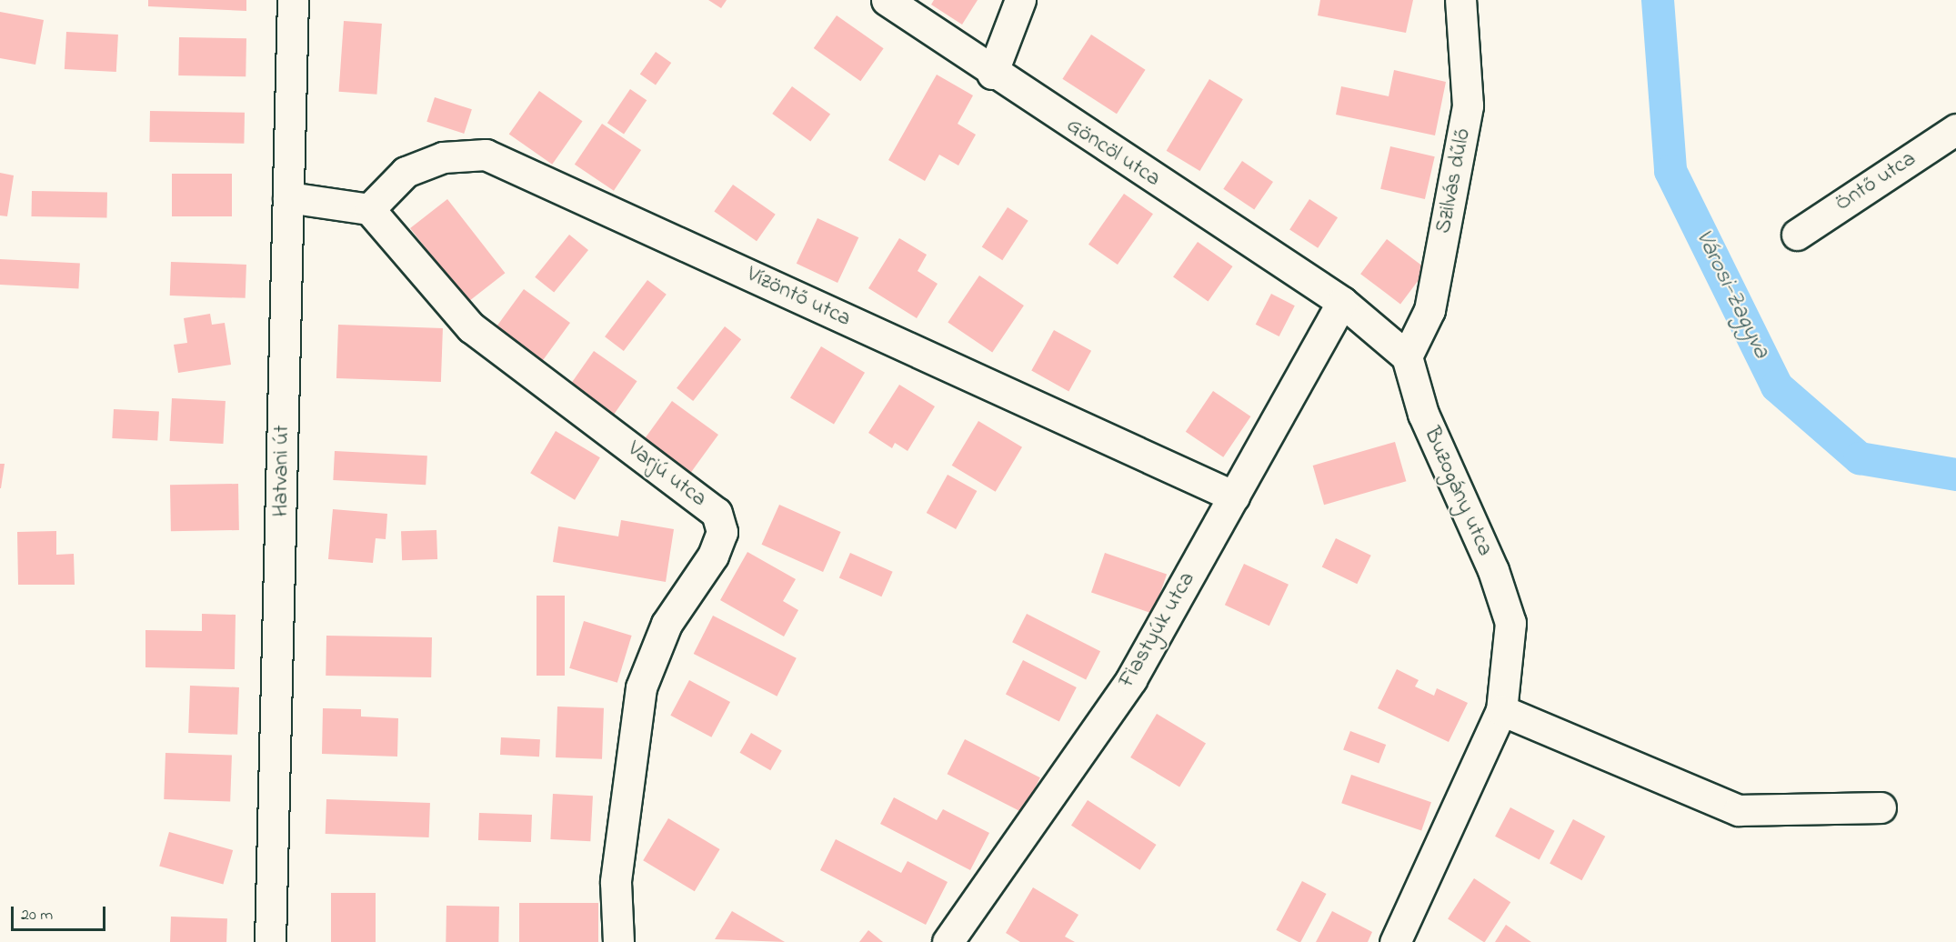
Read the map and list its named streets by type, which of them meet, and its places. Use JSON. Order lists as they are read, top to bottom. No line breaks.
{"streets":{"street":["Göncöl utca","Szilvás dűlő","Öntő utca","Vízöntő utca","Hatvani út","Varjú utca","Buzogány utca","Fiastyúk utca"]},"crossings":[["Göncöl utca","Fiastyúk utca"],["Szilvás dűlő","Buzogány utca"],["Vízöntő utca","Varjú utca"],["Vízöntő utca","Fiastyúk utca"]],"water":["Városi-Zagyva"],"scale_bar":"20 m"}
